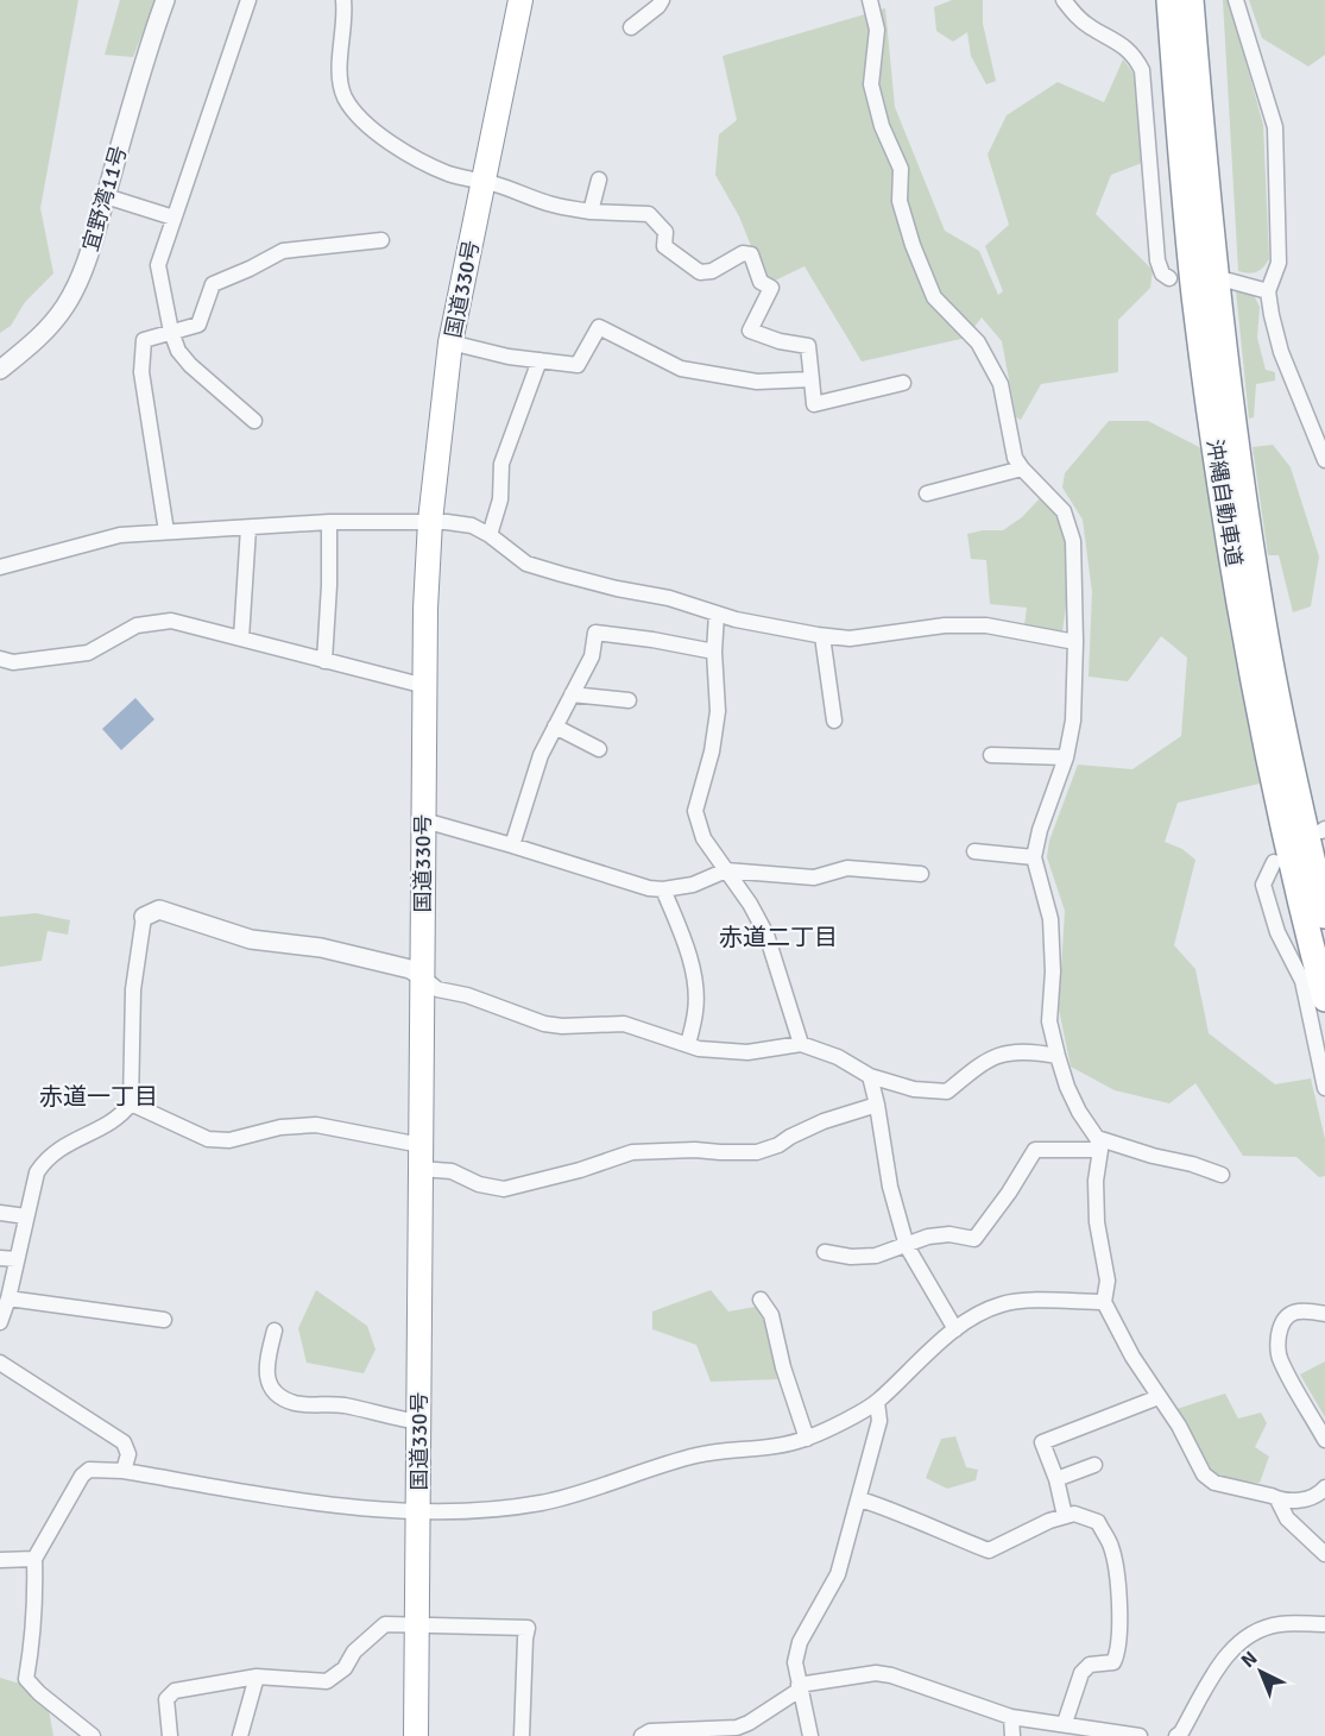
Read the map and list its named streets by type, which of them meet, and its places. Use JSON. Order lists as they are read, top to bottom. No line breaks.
{"streets":{"highway":["国道330号","沖縄自動車道"],"street":["宜野湾11号"]},"districts":["赤道二丁目","赤道一丁目"],"north":"top left"}
